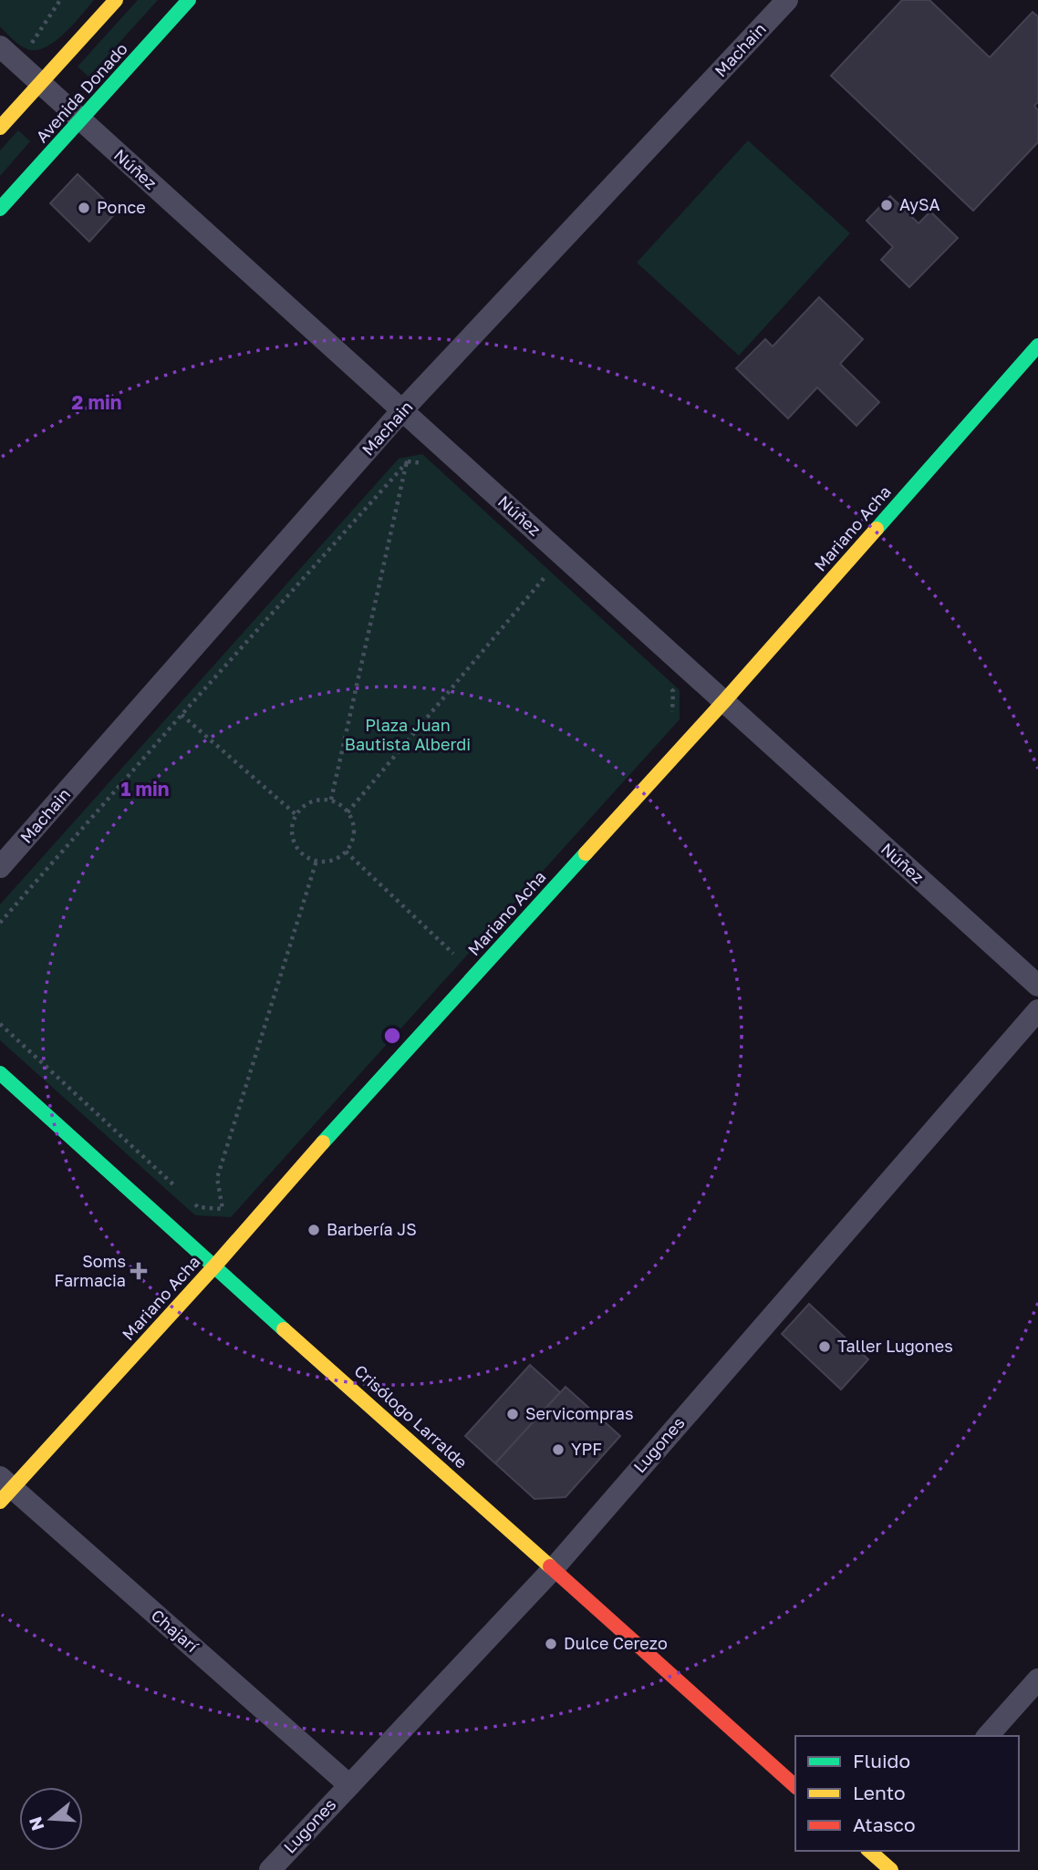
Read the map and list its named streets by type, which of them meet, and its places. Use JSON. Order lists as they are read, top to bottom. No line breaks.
{"streets":{"street":["Machain","Avenida Donado","Núñez","Mariano Acha","Crisólogo Larralde","Lugones","Chajarí"]},"crossings":[["Machain","Núñez"],["Avenida Donado","Núñez"],["Núñez","Mariano Acha"],["Mariano Acha","Crisólogo Larralde"],["Mariano Acha","Chajarí"],["Crisólogo Larralde","Lugones"],["Lugones","Chajarí"]],"parks":["Plaza Juan Bautista Alberdi"],"places":{"other":["AySA","Ponce","Barbería JS","Taller Lugones","Servicompras","YPF","Dulce Cerezo"],"health":["Soms Farmacia"]},"legend":["Fluido","Lento","Atasco"],"north":"left","rings":["2 min","1 min"]}
